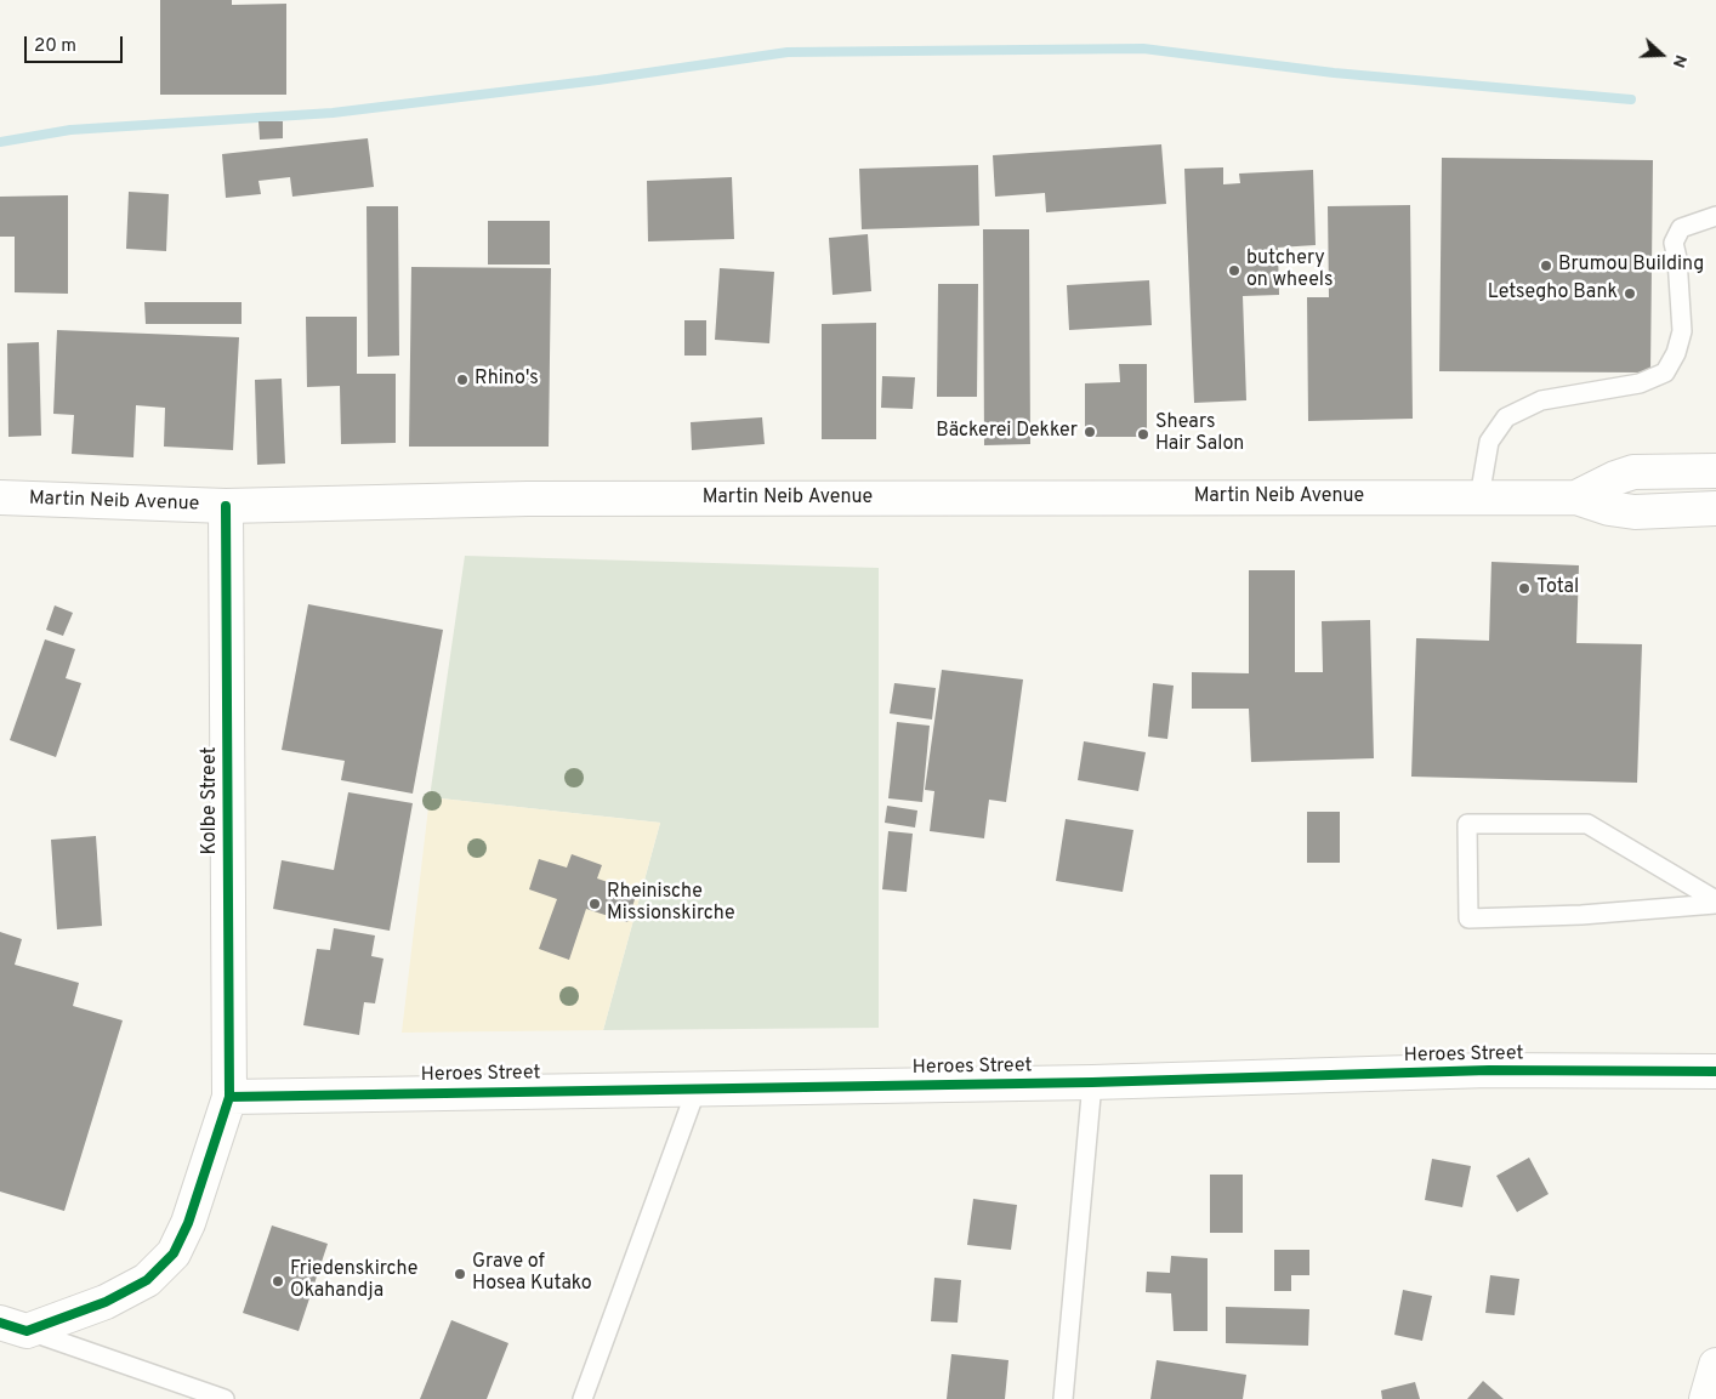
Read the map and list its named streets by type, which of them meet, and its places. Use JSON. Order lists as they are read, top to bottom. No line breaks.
{"streets":{"street":["Martin Neib Avenue","Kolbe Street","Heroes Street"]},"crossings":[["Martin Neib Avenue","Kolbe Street"],["Kolbe Street","Heroes Street"]],"places":["Brumou Building","butchery on wheels","Letsegho Bank","Rhino's","Bäckerei Dekker","Shears Hair Salon","Total","Rheinische Missionskirche","Grave of Hosea Kutako","Friedenskirche Okahandja"],"scale_bar":"20 m","north":"right"}
